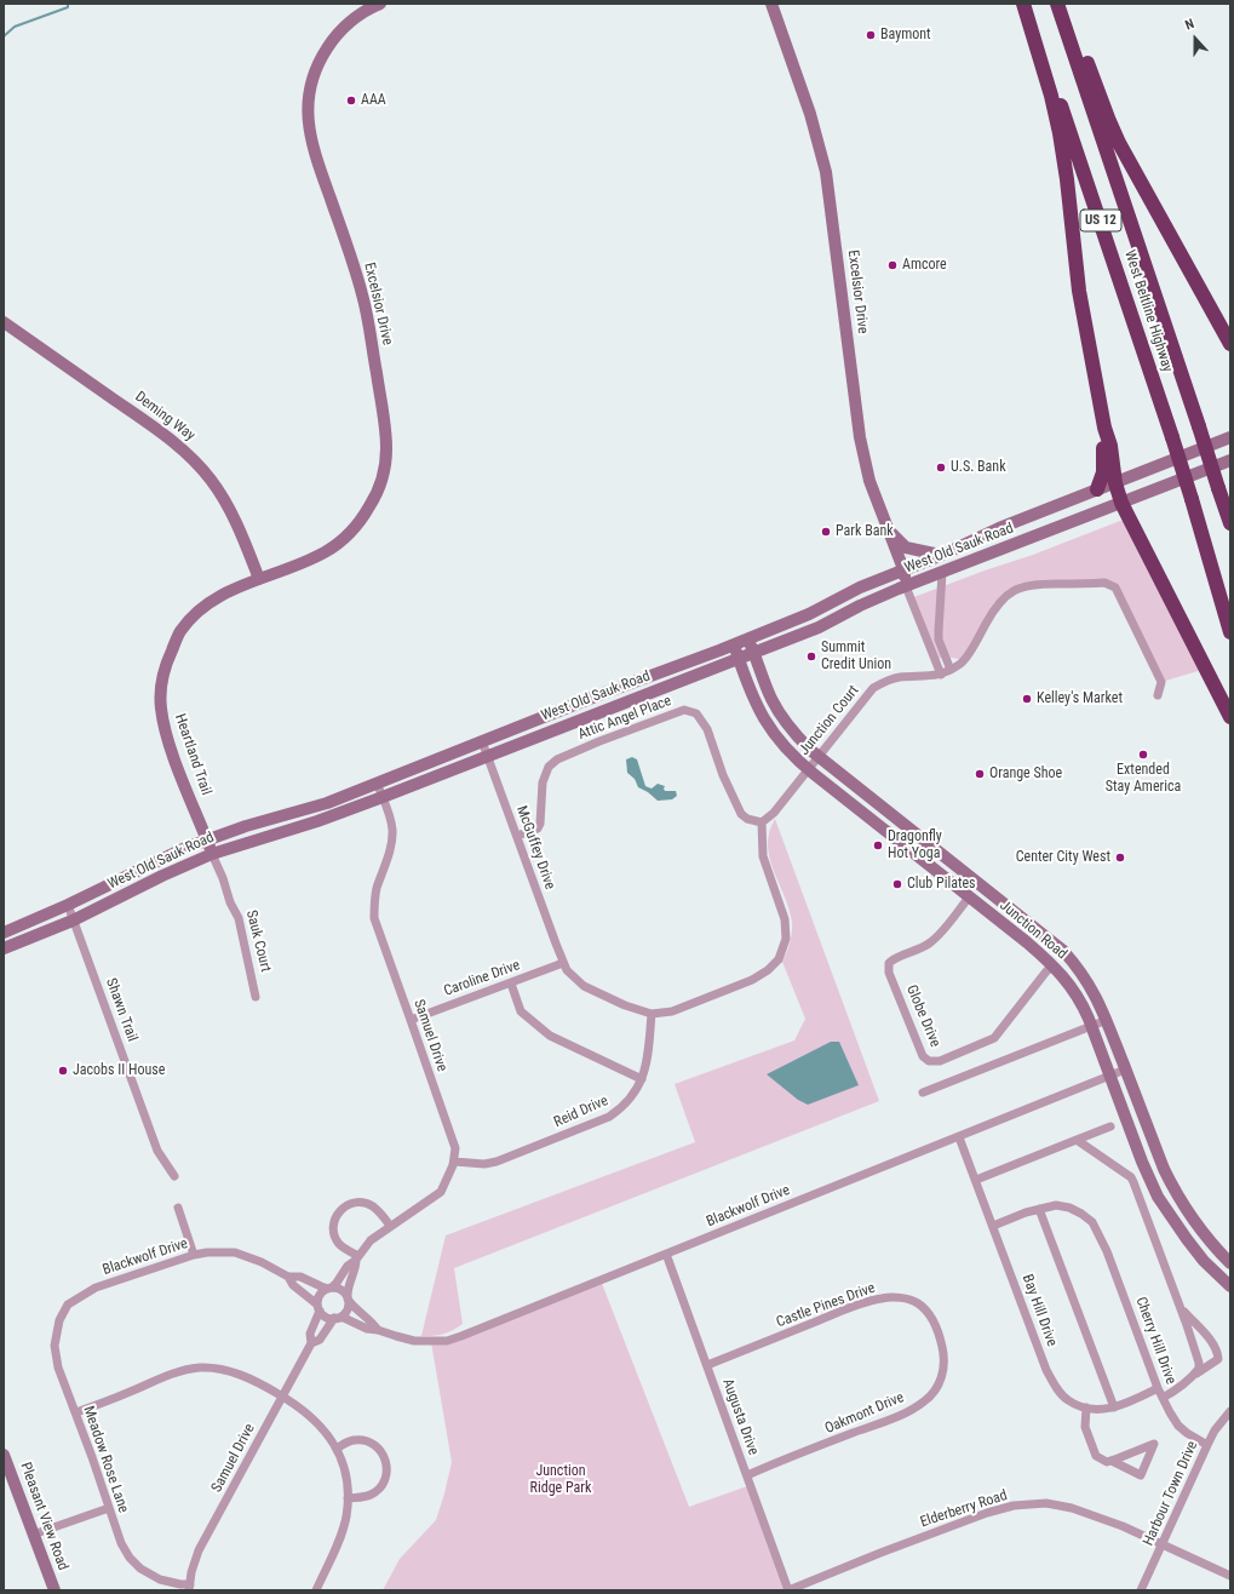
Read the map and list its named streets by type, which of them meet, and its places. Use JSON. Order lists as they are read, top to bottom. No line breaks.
{"streets":{"highway":["US 12","West Beltline Highway"],"street":["Excelsior Drive","Deming Way","West Old Sauk Road","Attic Angel Place","Junction Court","Heartland Trail","McGuffey Drive","Junction Road","Sauk Court","Caroline Drive","Shawn Trail","Globe Drive","Samuel Drive","Reid Drive","Blackwolf Drive","Castle Pines Drive","Bay Hill Drive","Cherry Hill Drive","Oakmont Drive","Augusta Drive","Meadow Rose Lane","Harbour Town Drive","Elderberry Road","Pleasant View Road"]},"crossings":[["Excelsior Drive","Deming Way"],["Excelsior Drive","West Old Sauk Road"],["Excelsior Drive","Heartland Trail"],["Deming Way","Heartland Trail"],["West Old Sauk Road","Heartland Trail"],["West Old Sauk Road","McGuffey Drive"],["West Old Sauk Road","Junction Road"],["West Old Sauk Road","Sauk Court"],["West Old Sauk Road","Shawn Trail"],["West Old Sauk Road","Samuel Drive"],["Attic Angel Place","McGuffey Drive"],["Junction Court","Junction Road"],["Heartland Trail","Sauk Court"],["McGuffey Drive","Caroline Drive"],["Junction Road","Globe Drive"],["Junction Road","Blackwolf Drive"],["Caroline Drive","Samuel Drive"],["Samuel Drive","Reid Drive"],["Samuel Drive","Blackwolf Drive"],["Samuel Drive","Meadow Rose Lane"],["Blackwolf Drive","Bay Hill Drive"],["Blackwolf Drive","Augusta Drive"],["Blackwolf Drive","Meadow Rose Lane"],["Castle Pines Drive","Oakmont Drive"],["Castle Pines Drive","Augusta Drive"],["Bay Hill Drive","Cherry Hill Drive"],["Cherry Hill Drive","Harbour Town Drive"],["Oakmont Drive","Augusta Drive"],["Augusta Drive","Elderberry Road"],["Harbour Town Drive","Elderberry Road"]],"parks":["Junction Ridge Park"],"places":["Baymont","AAA","Amcore","U.S. Bank","Park Bank","Summit Credit Union","Kelley's Market","Extended Stay America","Orange Shoe","Dragonfly Hot Yoga","Center City West","Club Pilates","Jacobs II House"],"north":"top"}
